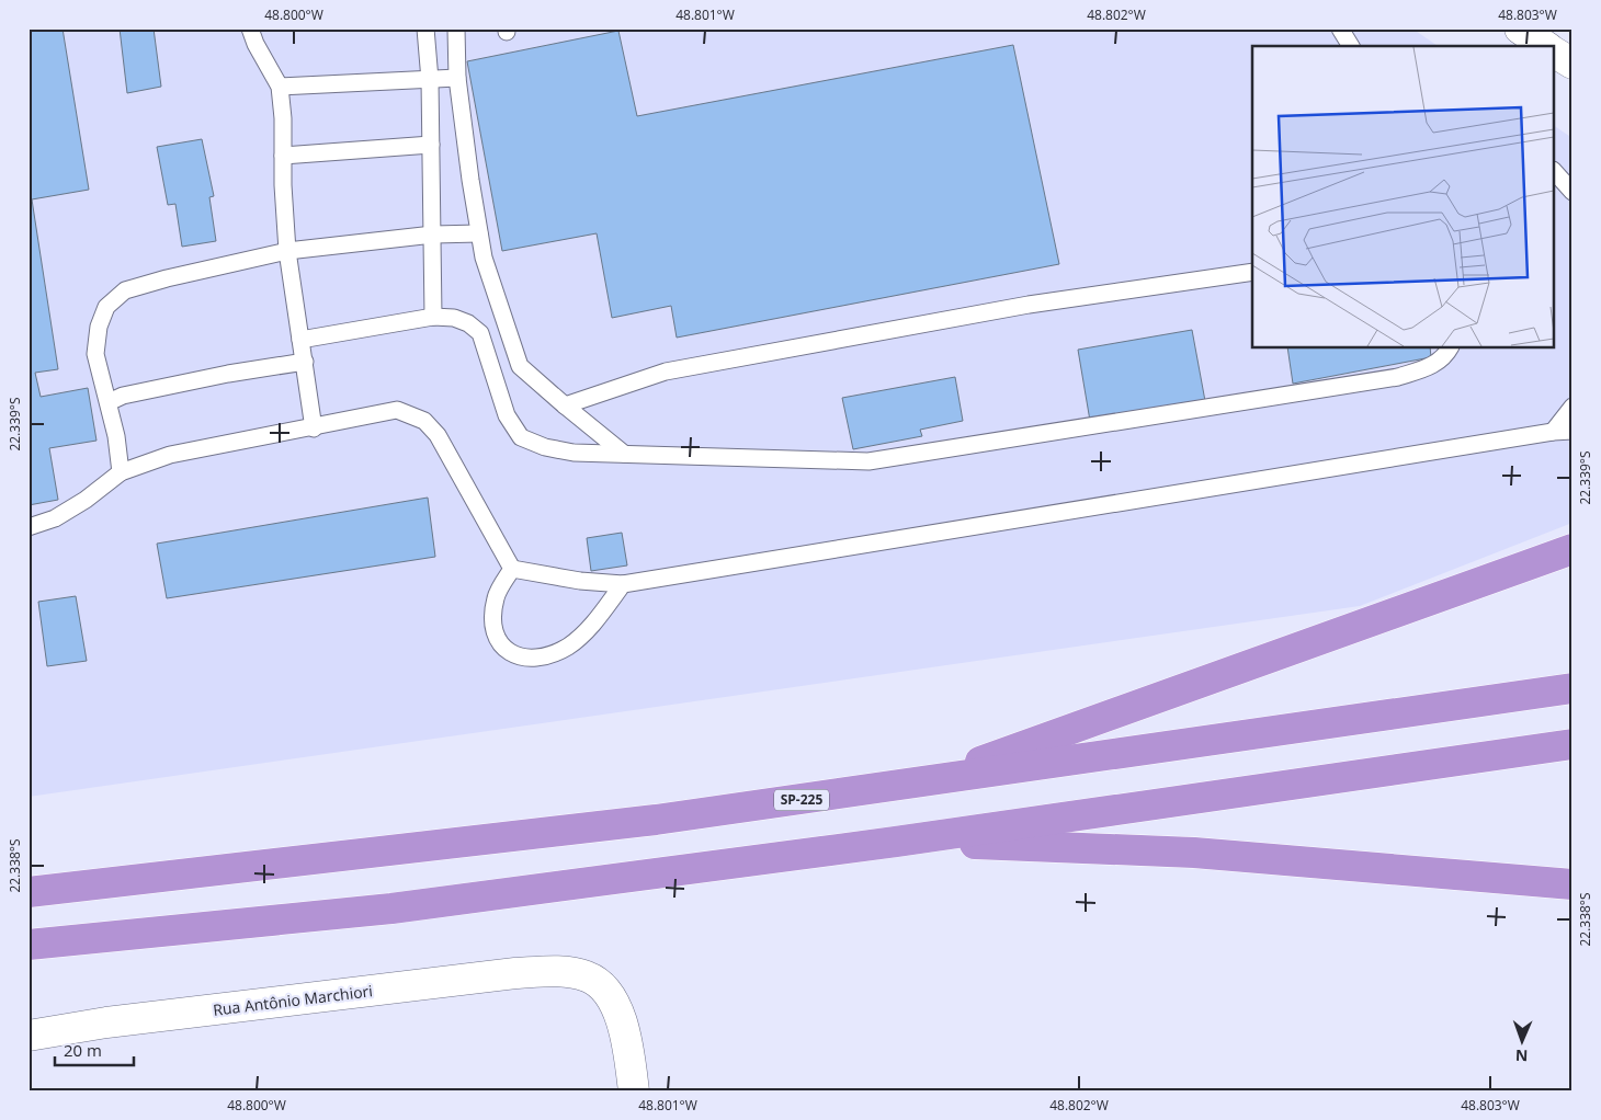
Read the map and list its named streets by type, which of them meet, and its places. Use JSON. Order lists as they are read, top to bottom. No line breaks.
{"streets":{"highway":["SP-225"],"street":["Rua Antônio Marchiori"]},"scale_bar":"20 m","north":"bottom","coordinates":["48.800°W","48.801°W","48.802°W","48.803°W","22.339°S","22.338°S"]}
